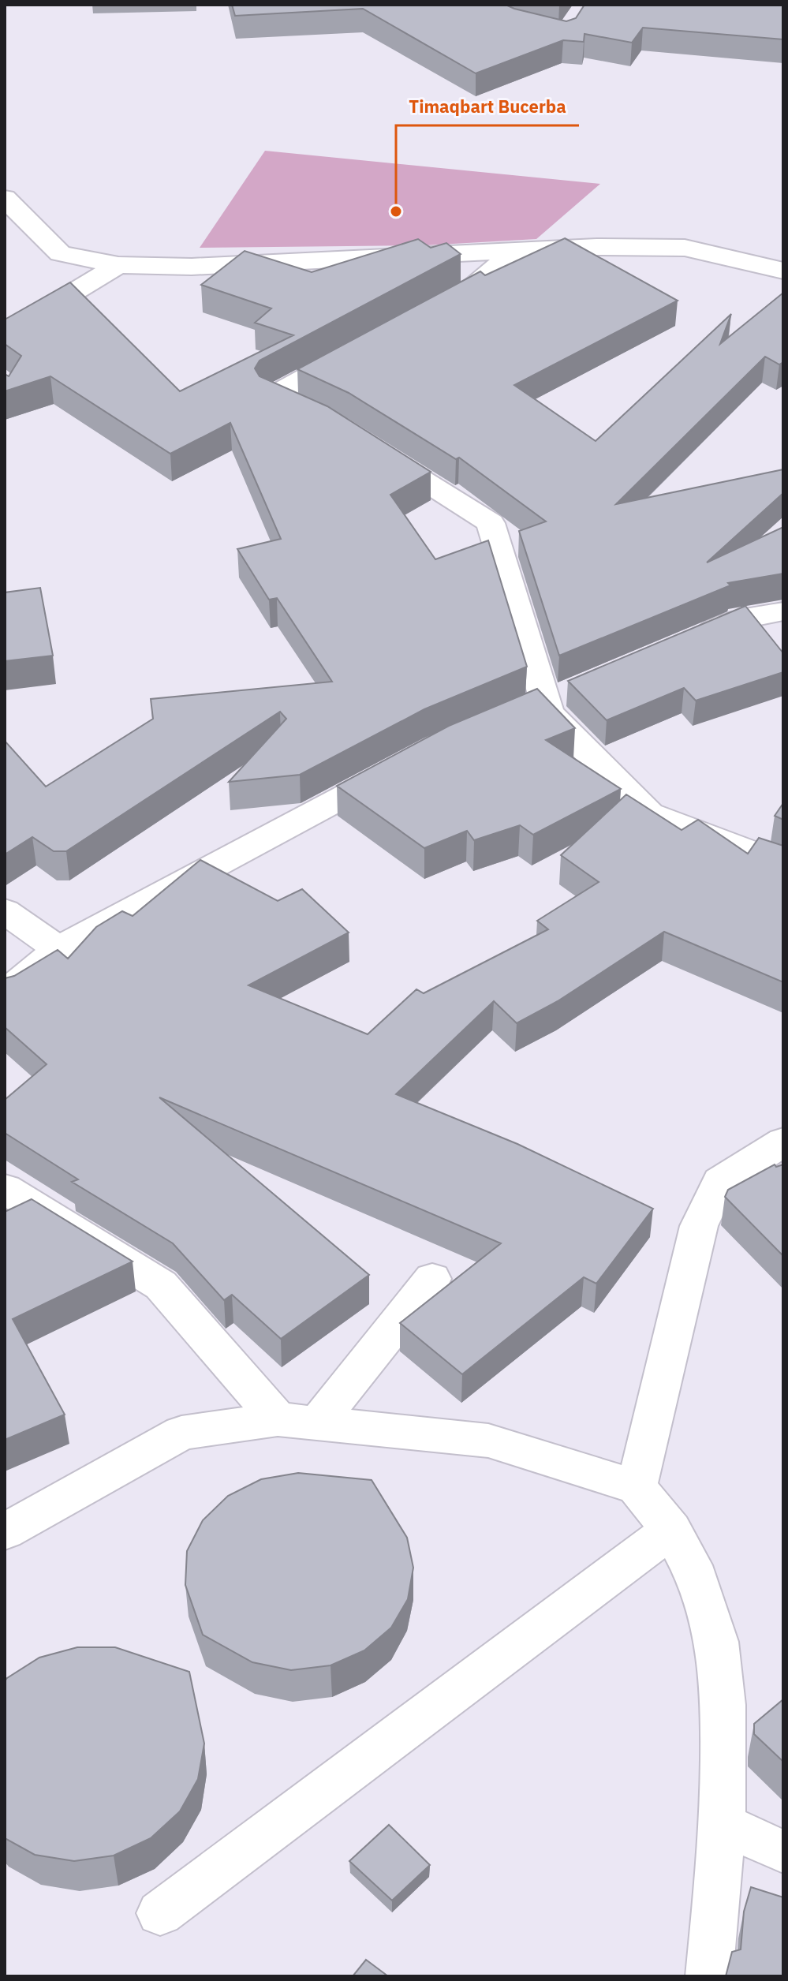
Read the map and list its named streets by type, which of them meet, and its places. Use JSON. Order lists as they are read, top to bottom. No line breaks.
{"places":["Timaqbart Bucerba"]}
